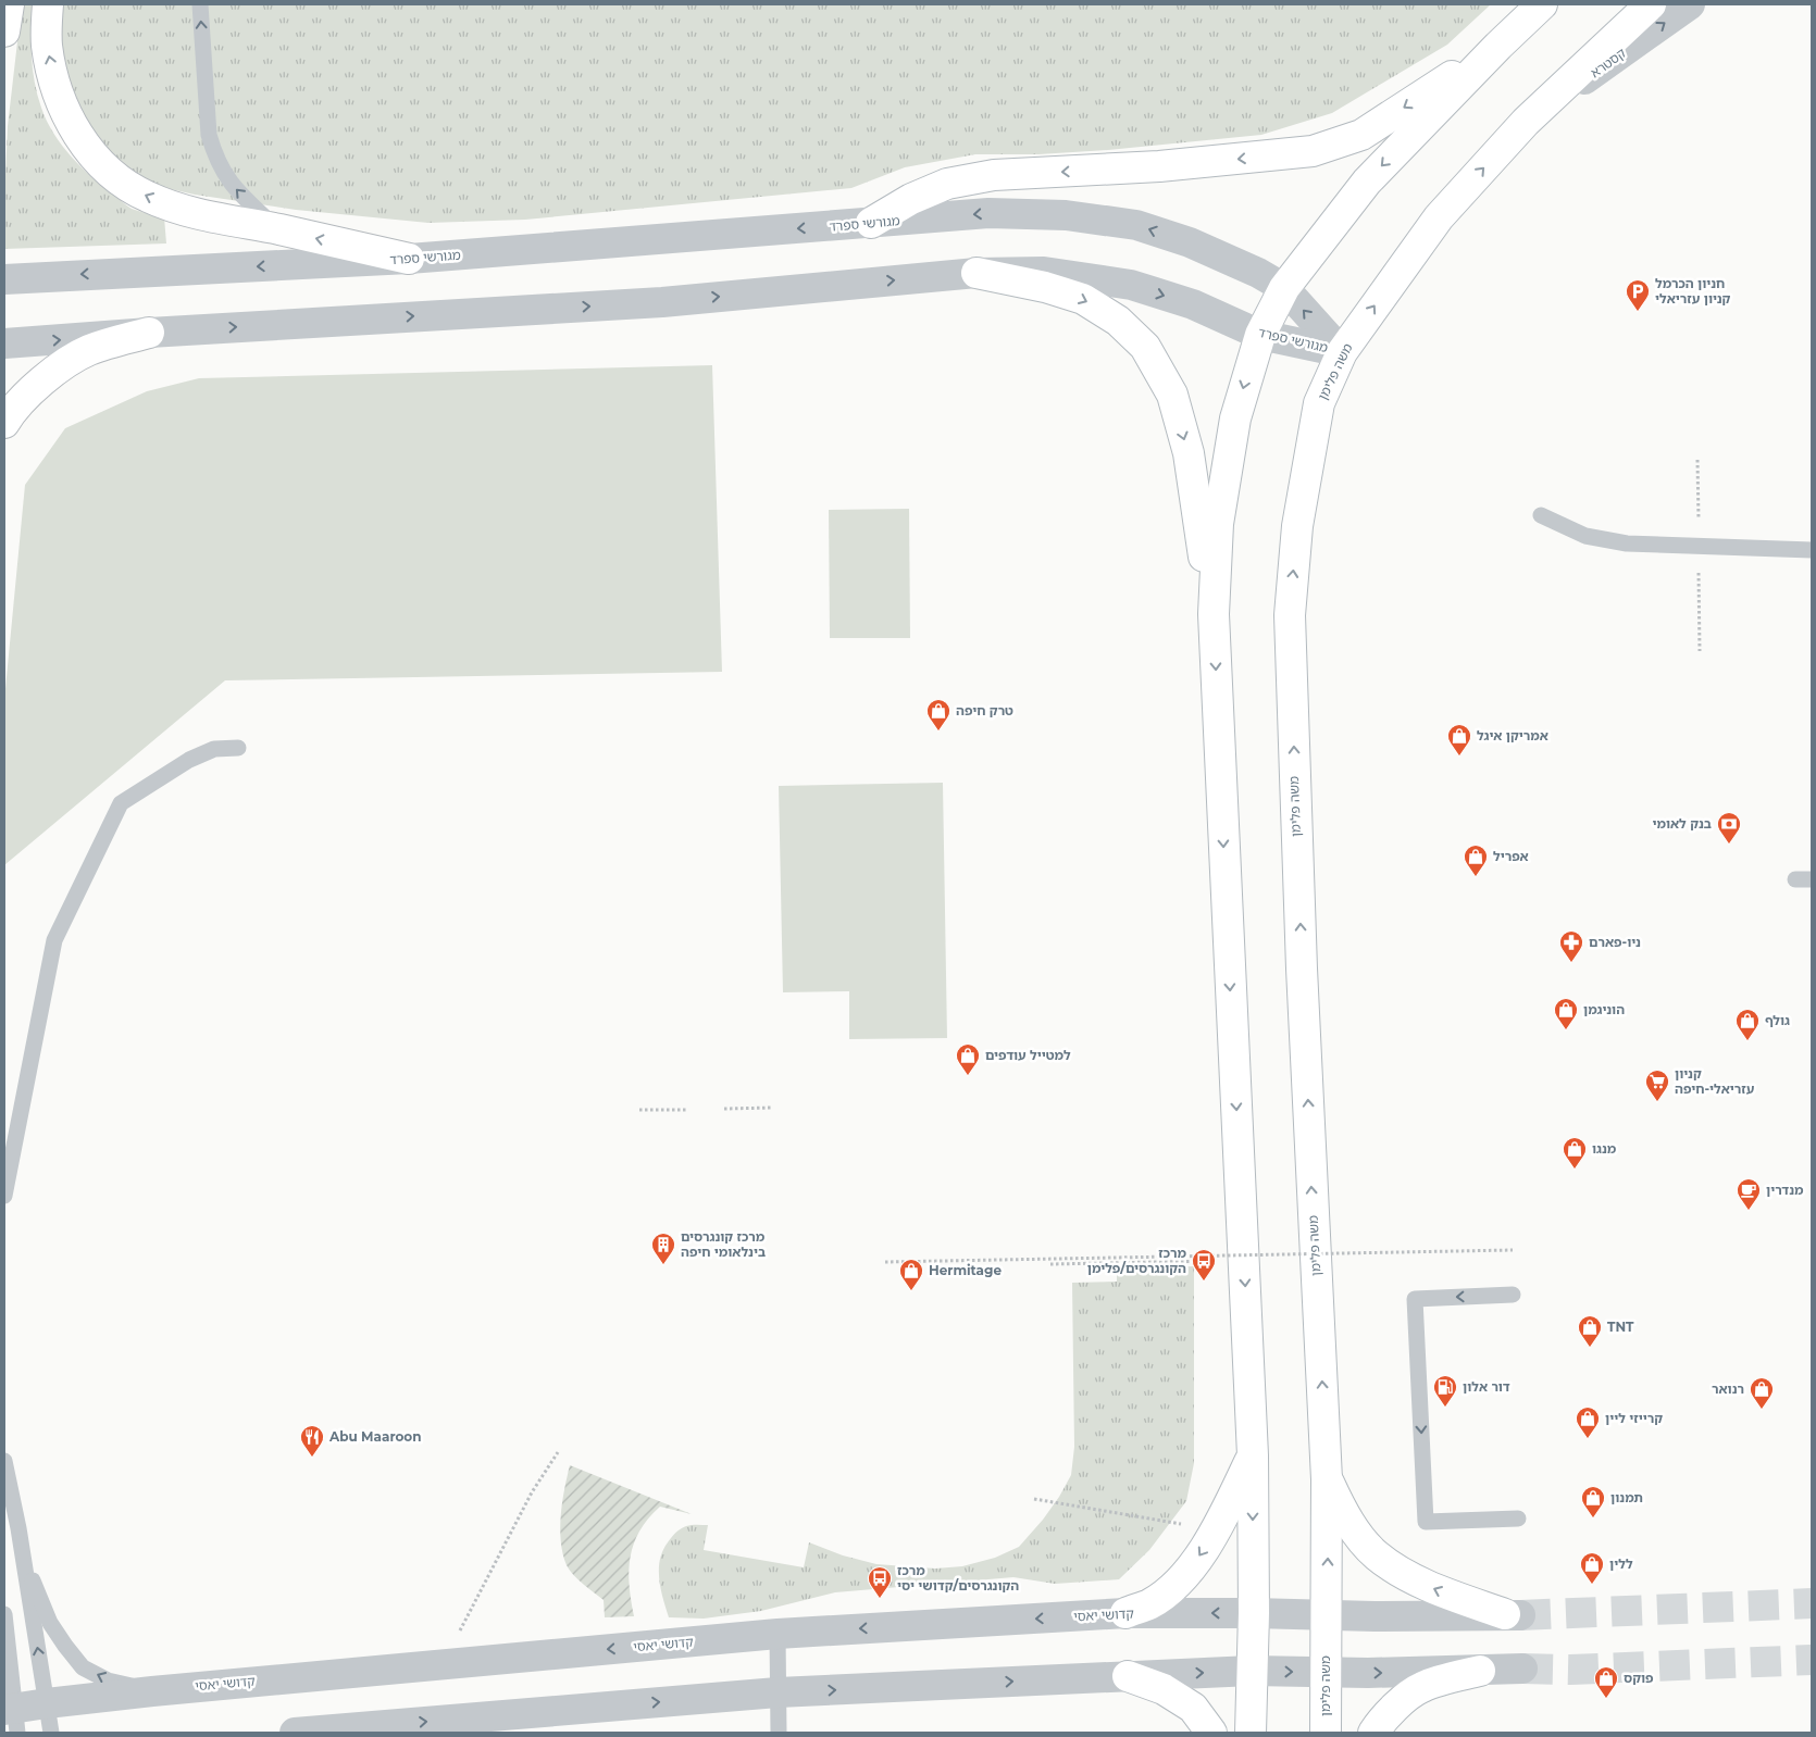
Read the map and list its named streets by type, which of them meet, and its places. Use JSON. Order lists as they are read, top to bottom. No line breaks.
{"streets":{"main road":["משה פלימן"],"street":["קסטרא","מגורשי ספרד","קדושי יאסי"]},"crossings":[["קסטרא","משה פלימן"],["מגורשי ספרד","משה פלימן"],["משה פלימן","קדושי יאסי"]],"one_way":["קסטרא"],"places":{"parking":["חניון הכרמל קניון עזריאלי"],"shop":["טרק חיפה","אמריקן איגל","אפריל","הוניגמן","גולף","למטייל עודפים","מנגו","Hermitage","TNT","רנואר","קרייזי ליין","תמנון","ללין","פוקס"],"bank":["בנק לאומי"],"pharmacy":["ניו-פארם"],"supermarket":["קניון עזריאלי-חיפה"],"cafe":["מנדרין"],"building":["מרכז קונגרסים בינלאומי חיפה"],"bus stop":["מרכז הקונגרסים/פלימן","מרכז הקונגרסים/קדושי יסי"],"fuel station":["דור אלון"],"restaurant":["Abu Maaroon"]}}
